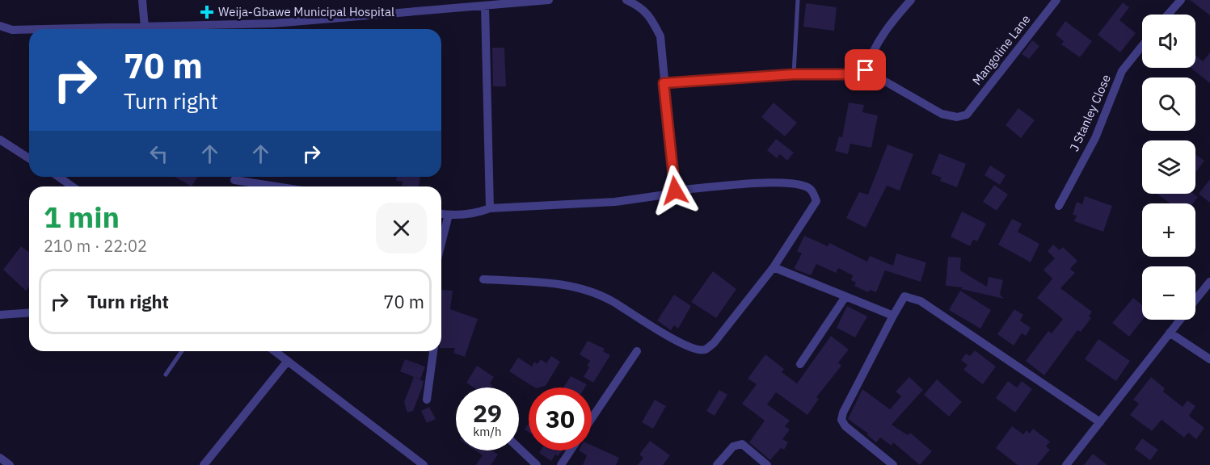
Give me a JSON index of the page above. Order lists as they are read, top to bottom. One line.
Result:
{"streets":{"street":["Mangoline Lane","J Stanley Close"]},"places":{"health":["Weija-Gbawe Municipal Hospital"]},"page":{"map_buttons":["+","−"],"turn":["70 m","Turn right"],"heading":["1 min","210 m · 22:02"],"list":[{"name":"Turn right","value":"70 m"}],"speed":"29 km/h","limit":"30"}}
